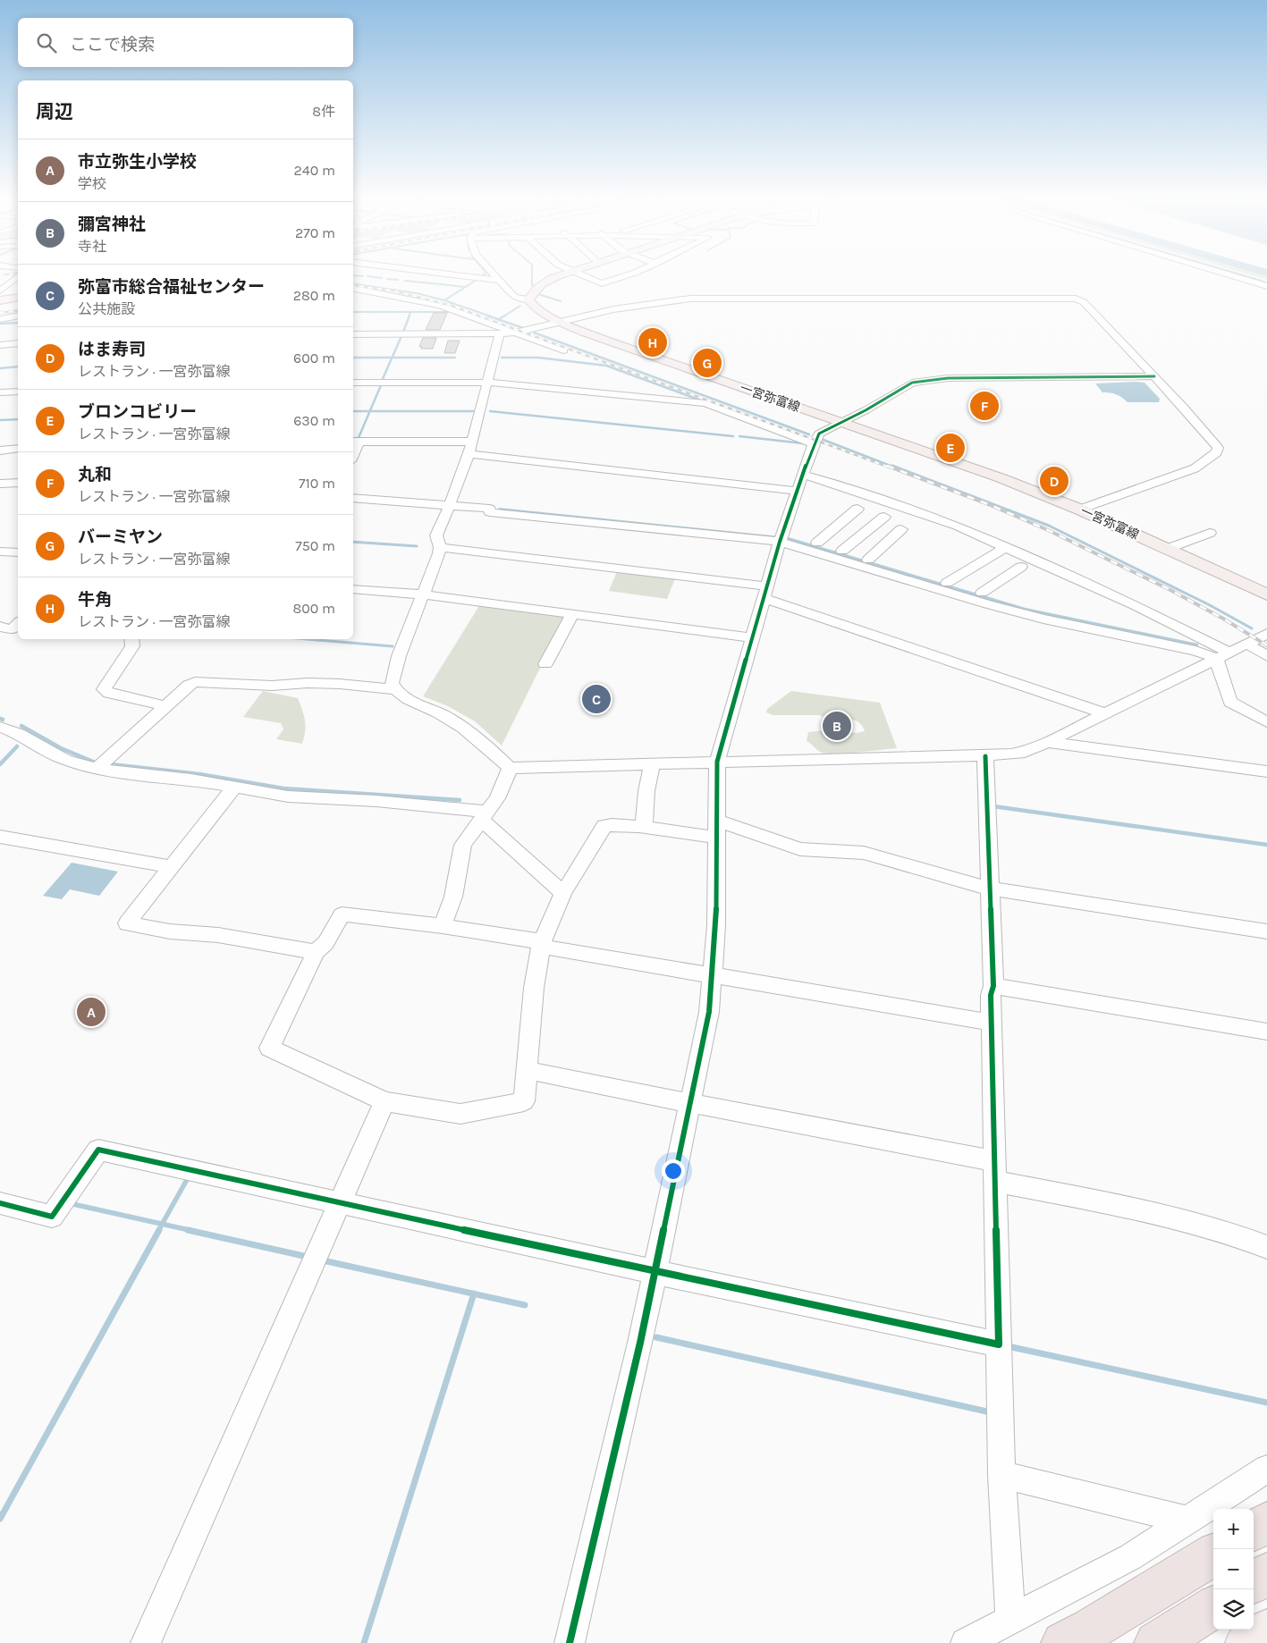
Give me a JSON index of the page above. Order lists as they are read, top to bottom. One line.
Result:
{"streets":{"main road":["一宮弥富線"]},"page":{"search":"ここで検索","heading":["周辺","8件"],"list":[{"mark":"A","name":"市立弥生小学校","note":"学校","value":"240 m"},{"mark":"B","name":"彌宮神社","note":"寺社","value":"270 m"},{"mark":"C","name":"弥富市総合福祉センター","note":"公共施設","value":"280 m"},{"mark":"D","name":"はま寿司","note":"レストラン · 一宮弥富線","value":"600 m"},{"mark":"E","name":"ブロンコビリー","note":"レストラン · 一宮弥富線","value":"630 m"},{"mark":"F","name":"丸和","note":"レストラン · 一宮弥富線","value":"710 m"},{"mark":"G","name":"バーミヤン","note":"レストラン · 一宮弥富線","value":"750 m"},{"mark":"H","name":"牛角","note":"レストラン · 一宮弥富線","value":"800 m"}],"pins":["H","G","F","E","D","C","B","A"],"map_buttons":["+","−"]}}
